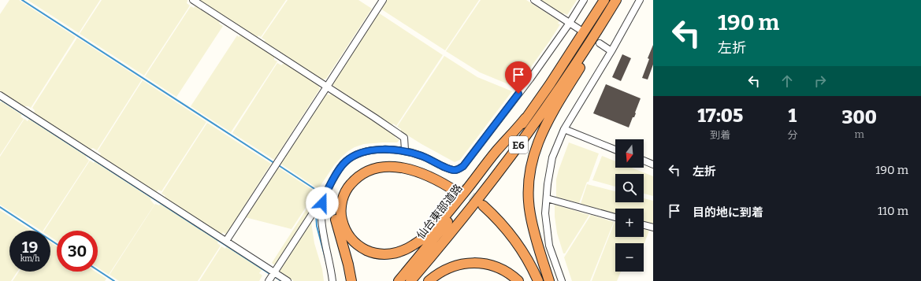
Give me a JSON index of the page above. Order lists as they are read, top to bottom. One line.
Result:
{"streets":{"highway":["E6","仙台東部道路"]},"north":"bottom","page":{"turn":["190 m","左折"],"eta":["17:05","到着","1","分","300","m"],"map_buttons":["+","−"],"list":[{"name":"左折","value":"190 m"},{"name":"目的地に到着","value":"110 m"}],"speed":"19 km/h","limit":"30"}}
